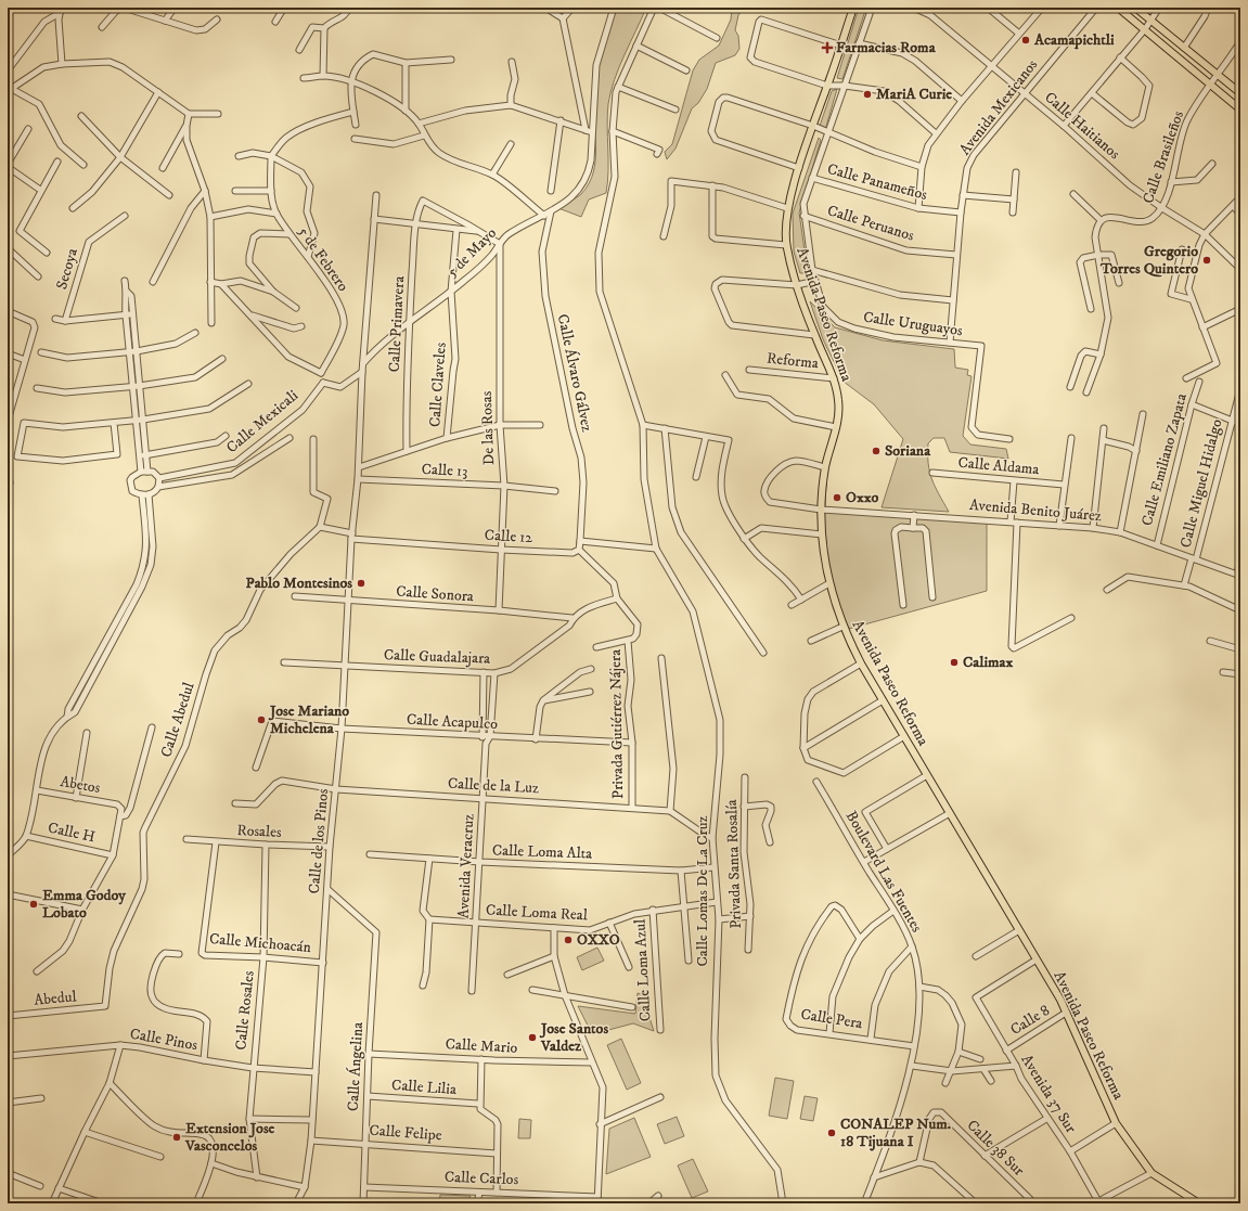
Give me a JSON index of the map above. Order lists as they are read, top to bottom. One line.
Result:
{"streets":{"main road":["Avenida Paseo Reforma"],"street":["Avenida Mexicanos","Calle Haitianos","Calle Brasileños","Calle Panameños","Calle Peruanos","5 de Mayo","5 de Febrero","Secoya","Calle Primavera","Calle Uruguayos","Reforma","Calle Álvaro Gálvez","Calle Claveles","Calle Mexicali","De las Rosas","Calle Emiliano Zapata","Calle Aldama","Calle 13","Calle Miguel Hidalgo","Avenida Benito Juárez","Calle 12","Calle Sonora","Calle Guadalajara","Calle Abedul","Calle Acapulco","Privada Gutiérrez Nájera","Abetos","Calle de la Luz","Rosales","Calle H","Calle de los Pinos","Calle Loma Alta","Privada Santa Rosalía","Avenida Veracruz","Boulevard Las Fuentes","Calle Lomas De La Cruz","Calle Loma Real","Calle Michoacán","Calle Loma Azul","Abedul","Calle Rosales","Calle Pera","Calle 8","Calle Pinos","Calle Mario","Calle Ángelina","Calle Lilia","Avenida 37 Sur","Calle Felipe","Calle 38 Sur","Calle Carlos"]},"crossings":[["Avenida Mexicanos","Calle Haitianos"],["Avenida Mexicanos","Calle Panameños"],["Avenida Mexicanos","Calle Peruanos"],["Avenida Mexicanos","Calle Uruguayos"],["Calle Haitianos","Calle Brasileños"],["Calle Panameños","Avenida Paseo Reforma"],["Calle Peruanos","Avenida Paseo Reforma"],["5 de Mayo","Calle Primavera"],["5 de Mayo","Calle Álvaro Gálvez"],["5 de Mayo","Calle Claveles"],["5 de Mayo","De las Rosas"],["5 de Mayo","Calle de los Pinos"],["Avenida Paseo Reforma","Calle Uruguayos"],["Avenida Paseo Reforma","Reforma"],["Avenida Paseo Reforma","Avenida Benito Juárez"],["Avenida Paseo Reforma","Calle 8"],["Avenida Paseo Reforma","Avenida 37 Sur"],["De las Rosas","Calle 13"],["De las Rosas","Calle 12"],["De las Rosas","Calle Sonora"],["Calle Emiliano Zapata","Avenida Benito Juárez"],["Calle 13","Calle de los Pinos"],["Calle Miguel Hidalgo","Avenida Benito Juárez"],["Calle 12","Calle de los Pinos"],["Calle Sonora","Calle Guadalajara"],["Calle Sonora","Calle de los Pinos"],["Calle Guadalajara","Privada Gutiérrez Nájera"],["Calle Guadalajara","Calle de los Pinos"],["Calle Guadalajara","Avenida Veracruz"],["Calle Abedul","Abedul"],["Calle Acapulco","Privada Gutiérrez Nájera"],["Calle Acapulco","Calle de los Pinos"],["Calle Acapulco","Avenida Veracruz"],["Privada Gutiérrez Nájera","Calle de la Luz"],["Calle de la Luz","Calle de los Pinos"],["Calle de la Luz","Avenida Veracruz"],["Calle de la Luz","Calle Lomas De La Cruz"],["Rosales","Calle de los Pinos"],["Rosales","Calle Michoacán"],["Rosales","Calle Rosales"],["Calle de los Pinos","Calle Michoacán"],["Calle de los Pinos","Calle Pinos"],["Calle de los Pinos","Calle Ángelina"],["Calle de los Pinos","Calle Felipe"],["Calle Loma Alta","Avenida Veracruz"],["Calle Loma Alta","Calle Lomas De La Cruz"],["Avenida Veracruz","Calle Loma Real"],["Boulevard Las Fuentes","Calle Pera"],["Calle Lomas De La Cruz","Calle Loma Real"],["Calle Loma Real","Calle Loma Azul"],["Calle Michoacán","Calle Rosales"],["Calle Rosales","Calle Pinos"],["Calle 8","Avenida 37 Sur"],["Calle Mario","Calle Ángelina"],["Calle Ángelina","Calle Lilia"],["Calle Ángelina","Calle Felipe"],["Calle Ángelina","Calle Carlos"]],"places":{"other":["Acamapichtli","MariA Curie","Gregorio Torres Quintero","Soriana","Oxxo","Pablo Montesinos","Calimax","Jose Mariano Michelena","Emma Godoy Lobato","OXXO","Jose Santos Valdez","CONALEP Num. 18 Tijuana I","Extension Jose Vasconcelos"],"health":["Farmacias Roma"]}}
